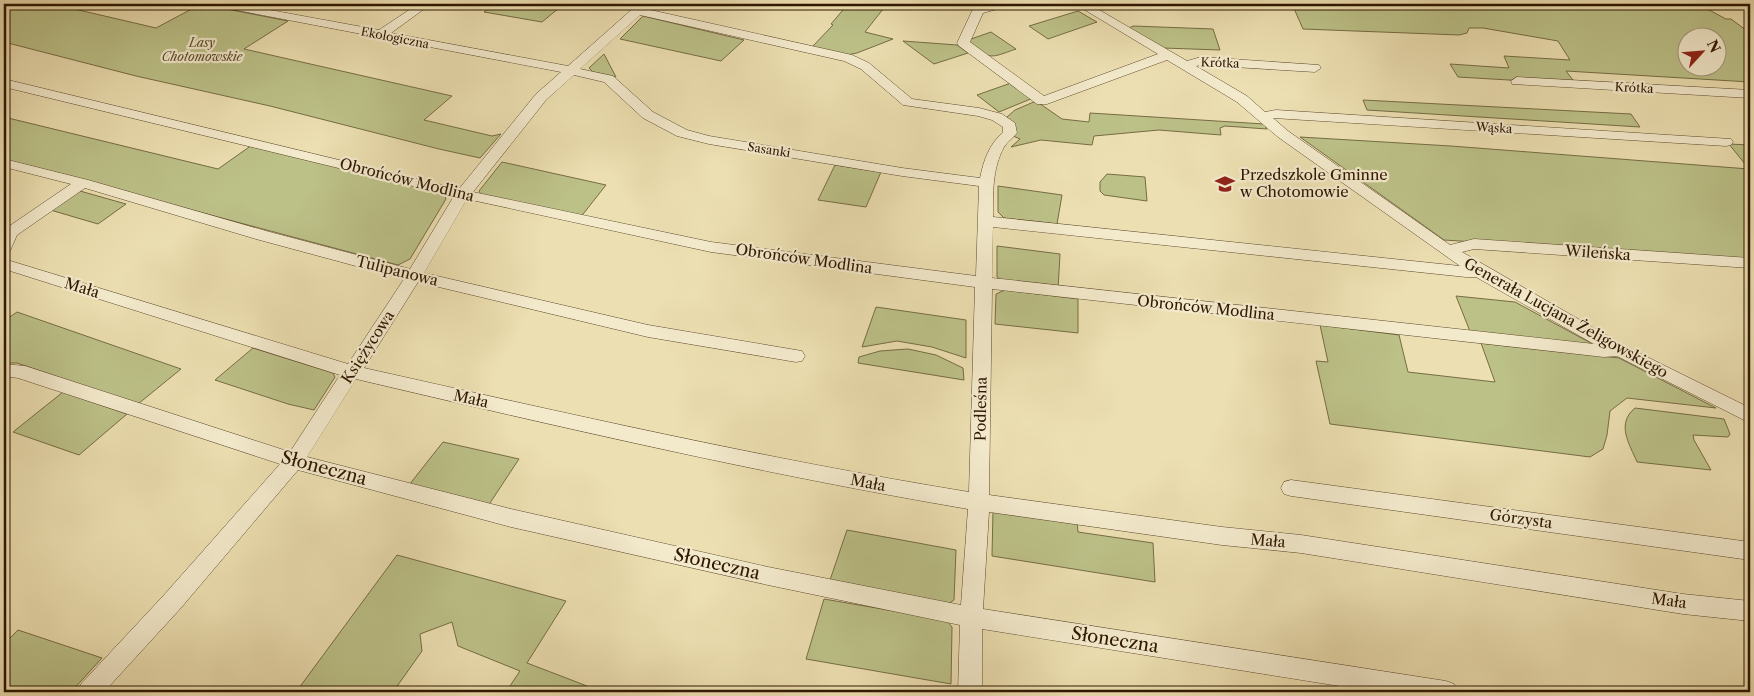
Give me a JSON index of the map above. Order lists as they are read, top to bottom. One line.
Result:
{"streets":{"street":["Ekologiczna","Krótka","Wąska","Sasanki","Obrońców Modlina","Wileńska","Tulipanowa","Mała","Generała Lucjana Żeligowskiego","Księżycowa","Podleśna","Słoneczna","Górzysta"]},"crossings":[["Ekologiczna","Sasanki"],["Ekologiczna","Księżycowa"],["Krótka","Generała Lucjana Żeligowskiego"],["Wąska","Generała Lucjana Żeligowskiego"],["Sasanki","Księżycowa"],["Sasanki","Podleśna"],["Obrońców Modlina","Generała Lucjana Żeligowskiego"],["Obrońców Modlina","Księżycowa"],["Obrońców Modlina","Podleśna"],["Wileńska","Generała Lucjana Żeligowskiego"],["Tulipanowa","Księżycowa"],["Mała","Księżycowa"],["Mała","Podleśna"],["Księżycowa","Podleśna"],["Księżycowa","Słoneczna"],["Podleśna","Słoneczna"]],"parks":["Lasy Chotomowskie"],"places":{"school or university":["Przedszkole Gminne w Chotomowie"]},"north":"top right"}
